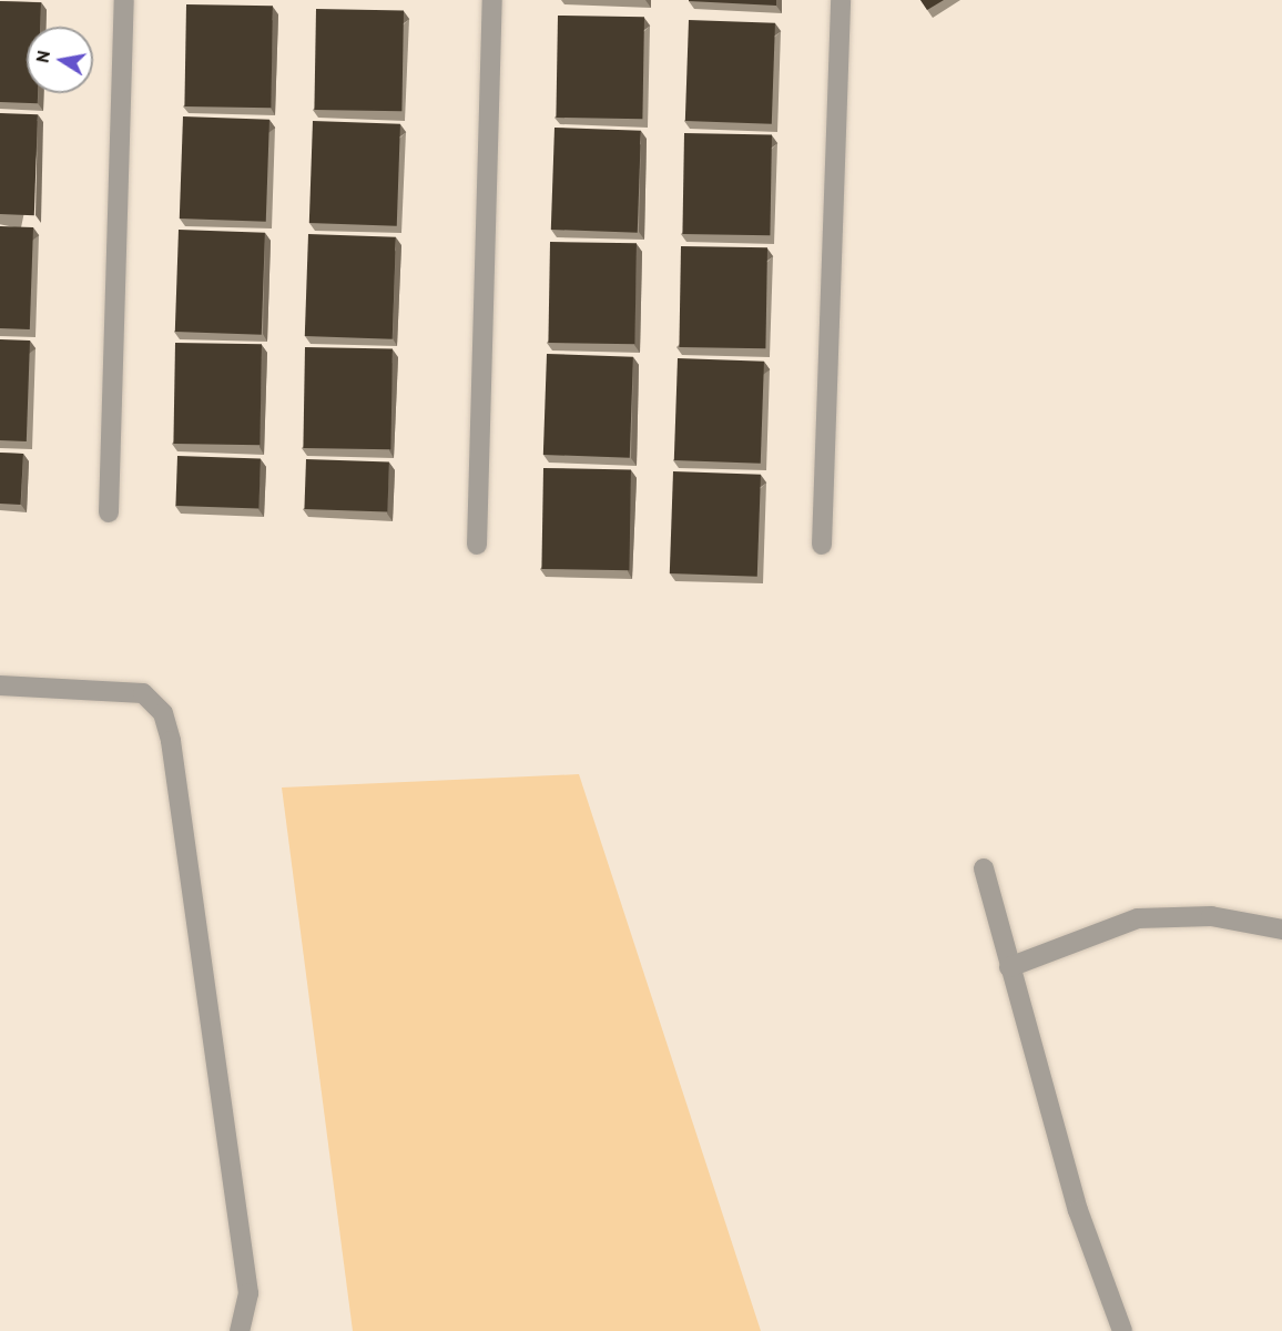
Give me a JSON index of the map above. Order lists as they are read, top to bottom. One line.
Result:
{"north":"left"}
